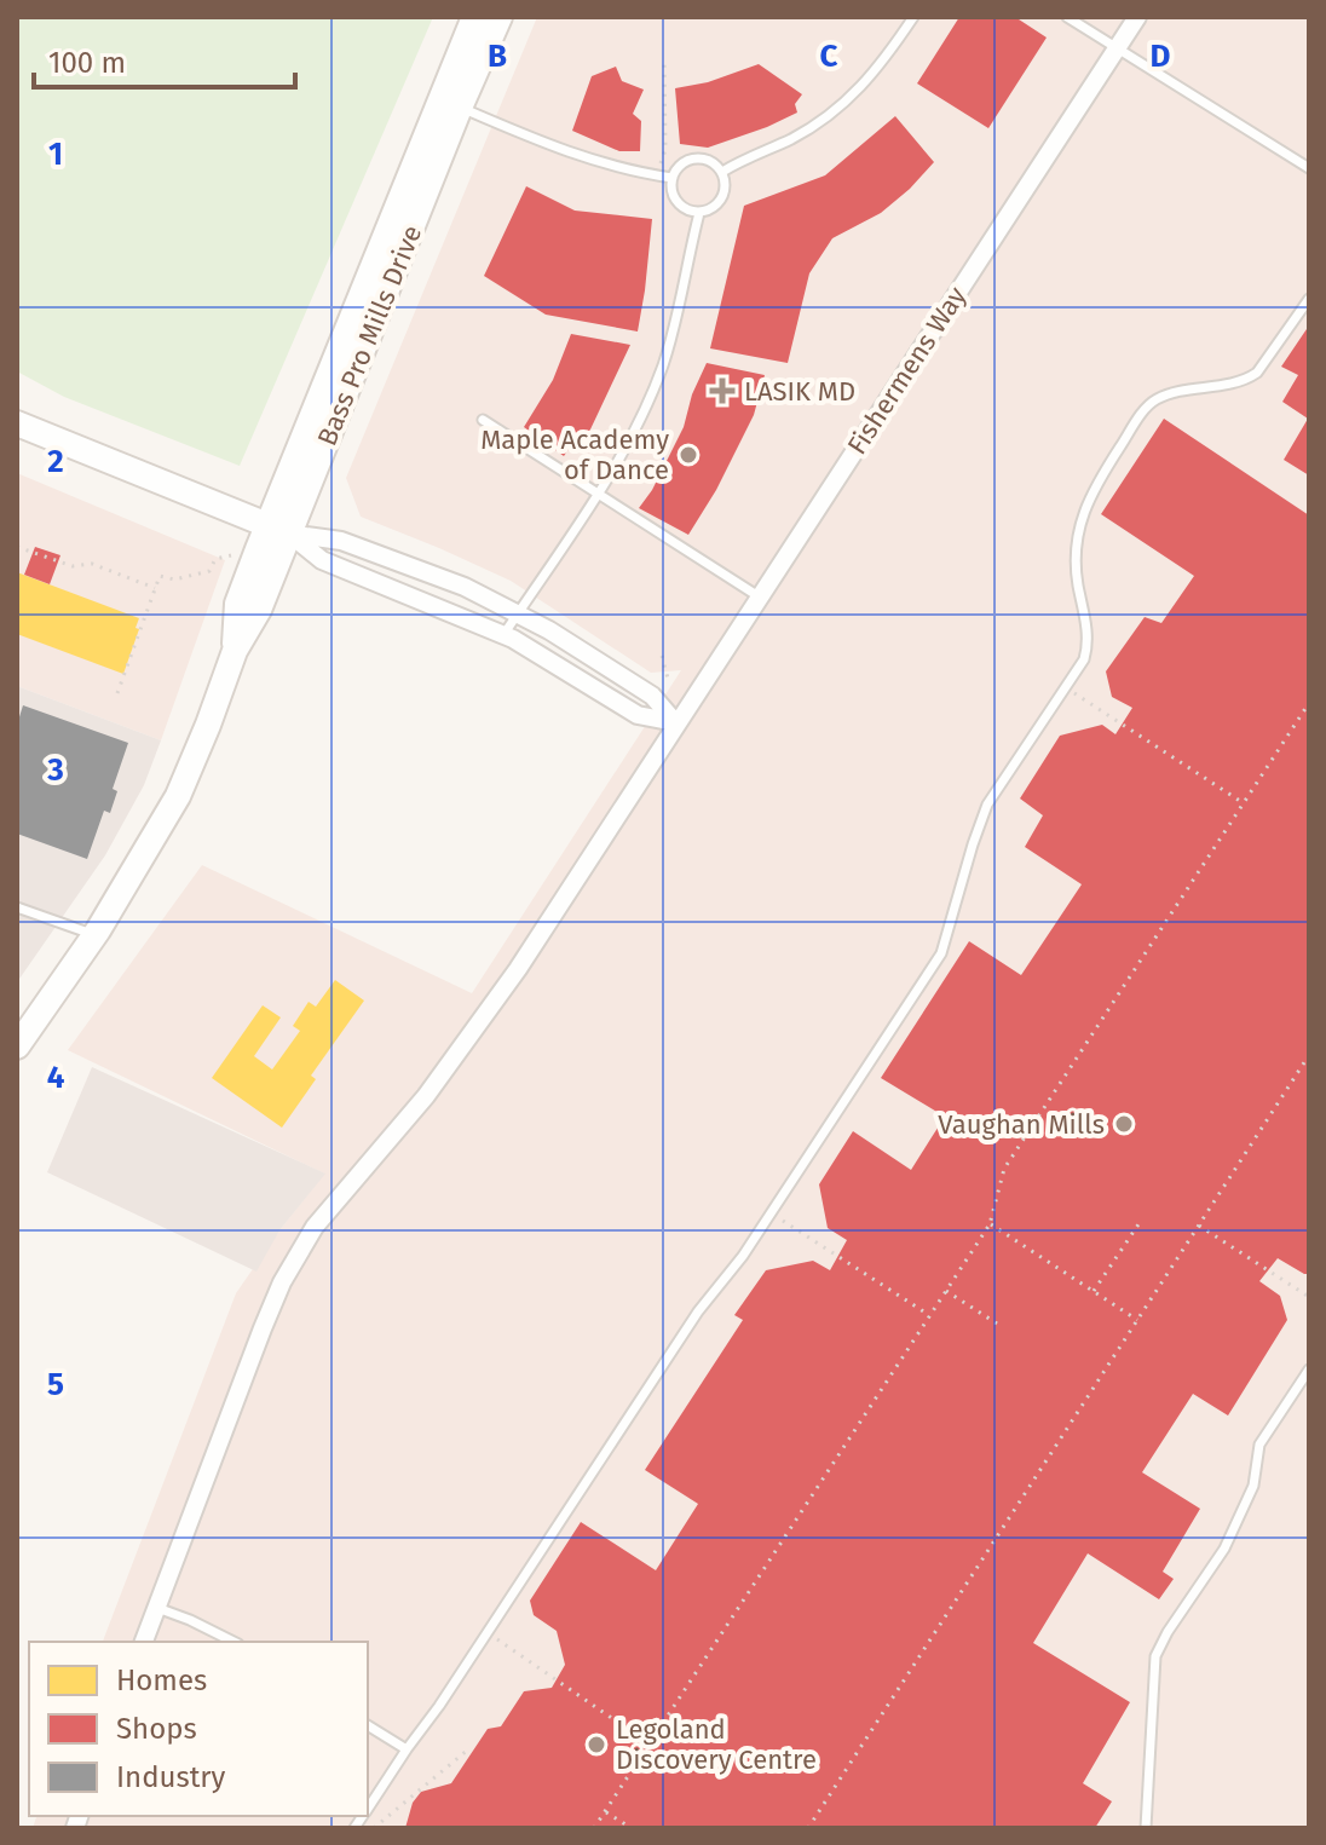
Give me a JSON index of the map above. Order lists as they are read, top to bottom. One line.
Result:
{"streets":{"street":["Bass Pro Mills Drive","Fishermens Way"]},"places":{"health":["LASIK MD"],"other":["Maple Academy of Dance","Vaughan Mills","Legoland Discovery Centre"]},"legend":["Homes","Shops","Industry"],"scale_bar":"100 m","grid":{"columns":["B","C","D"],"rows":["1","2","3","4","5"]}}
